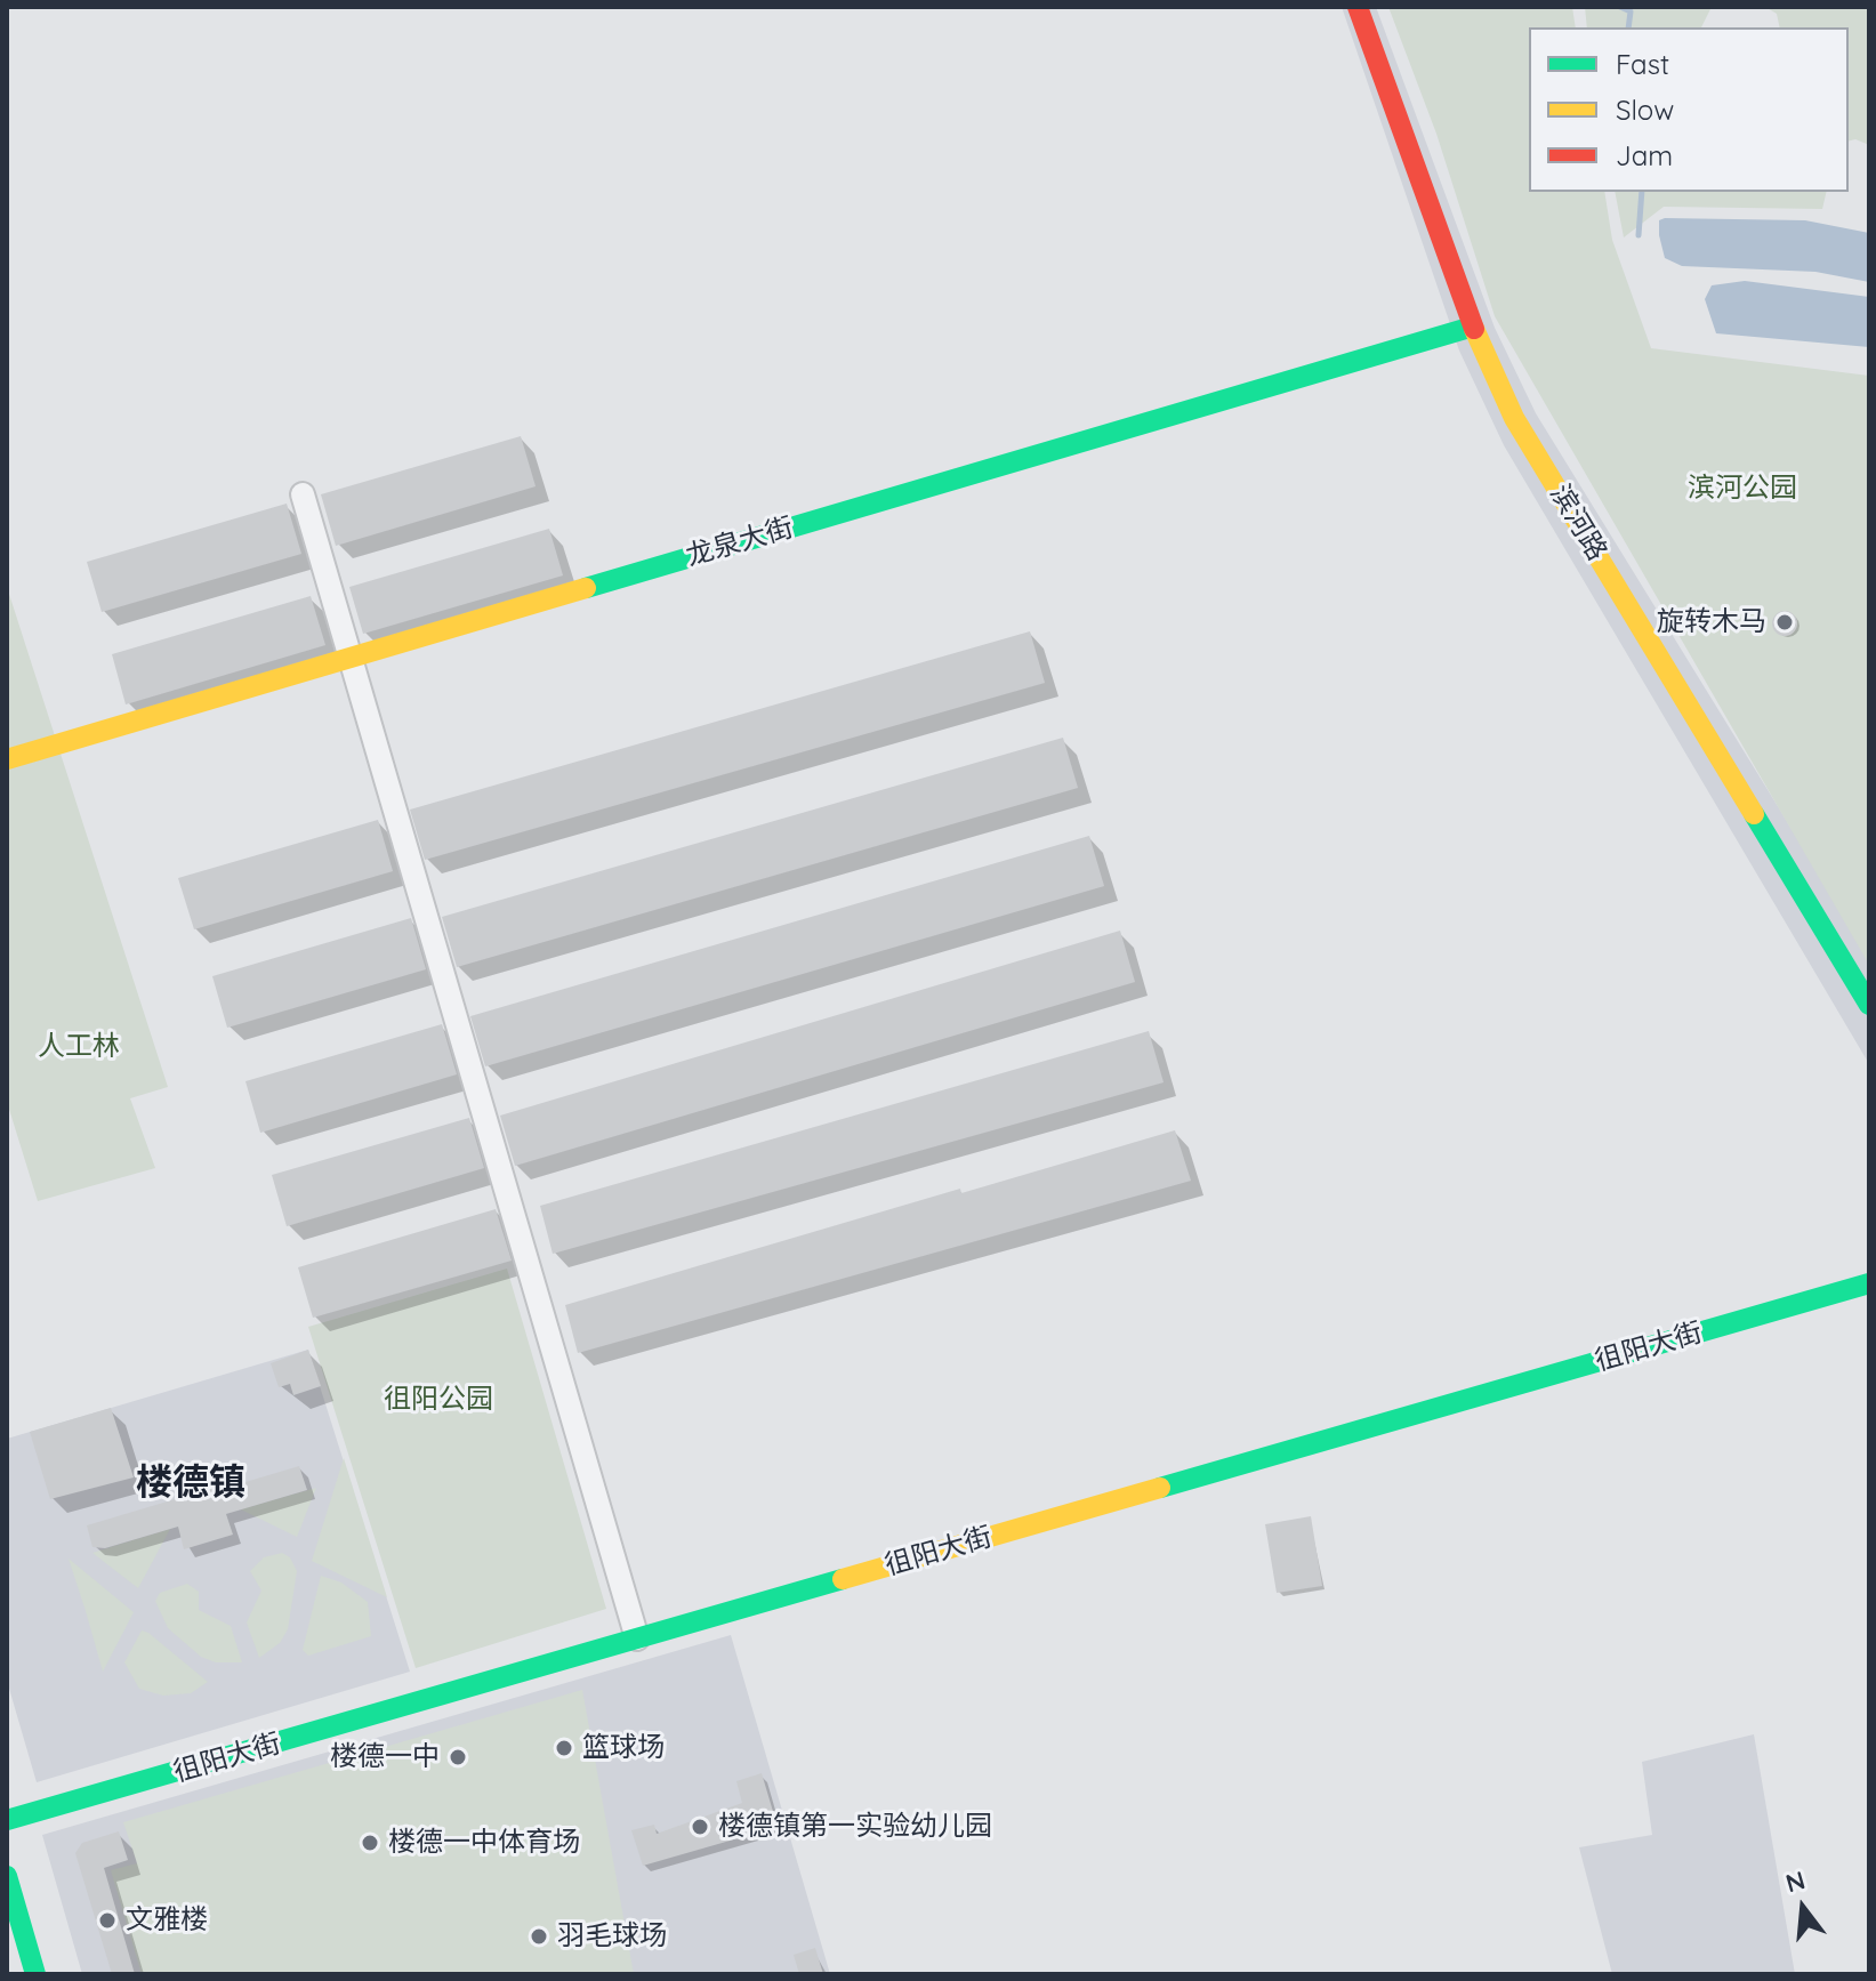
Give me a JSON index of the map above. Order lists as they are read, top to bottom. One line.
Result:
{"streets":{"street":["滨河路","龙泉大街","徂阳大街"]},"crossings":[["滨河路","龙泉大街"]],"districts":["楼德镇"],"parks":["滨河公园","人工林","徂阳公园"],"places":["旋转木马","篮球场","楼德一中","楼德镇第一实验幼儿园","楼德一中体育场","文雅楼","羽毛球场"],"legend":["Fast","Slow","Jam"],"north":"top"}
